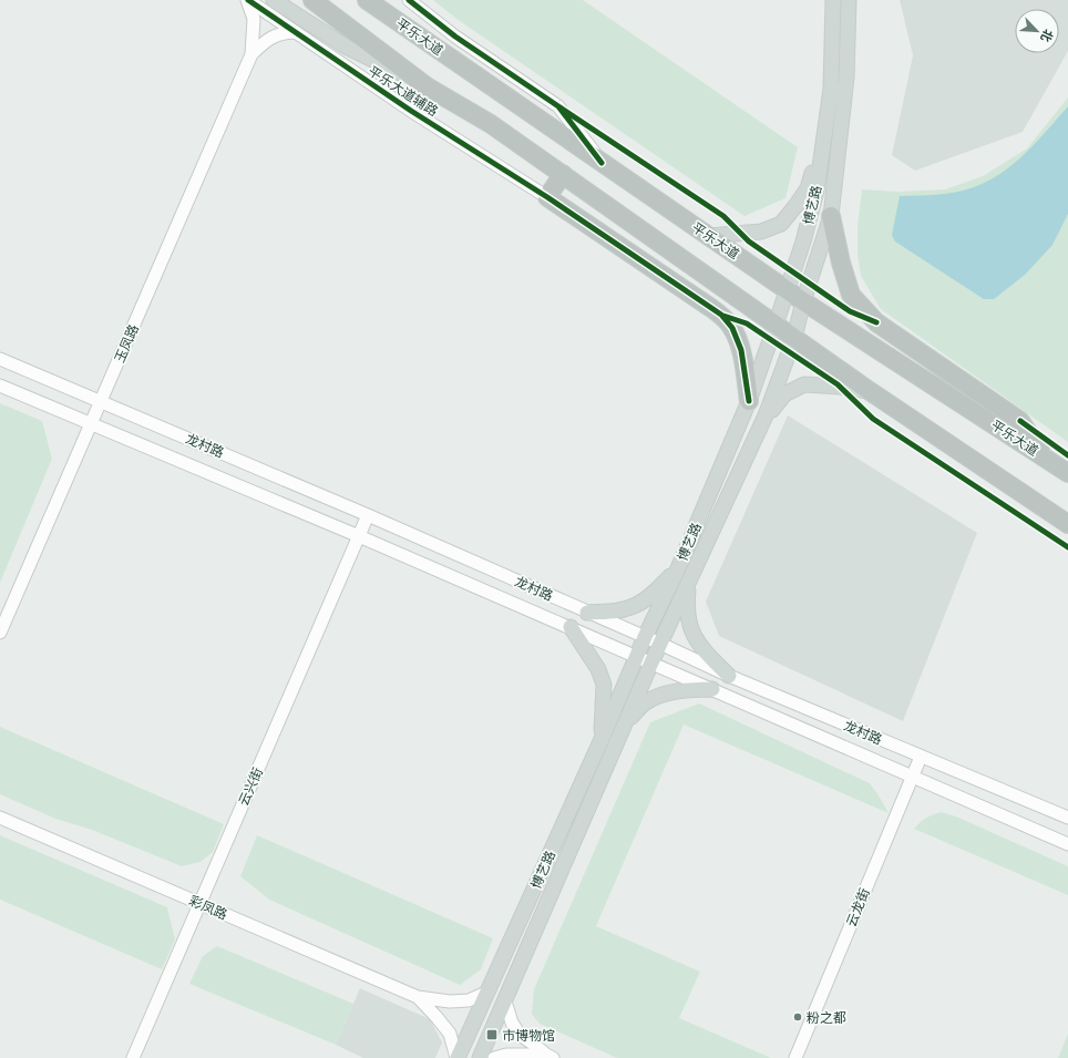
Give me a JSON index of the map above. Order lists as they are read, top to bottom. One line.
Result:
{"streets":{"highway":["平乐大道"],"main road":["博艺路"],"street":["平乐大道辅路","玉凤路","龙村路","云兴街","彩凤路","云龙街"]},"crossings":[["平乐大道","博艺路"],["博艺路","龙村路"],["博艺路","彩凤路"],["玉凤路","龙村路"],["龙村路","云兴街"],["龙村路","云龙街"],["云兴街","彩凤路"]],"places":{"other":["粉之都"],"transit":["市博物馆"]},"north":"bottom right"}
